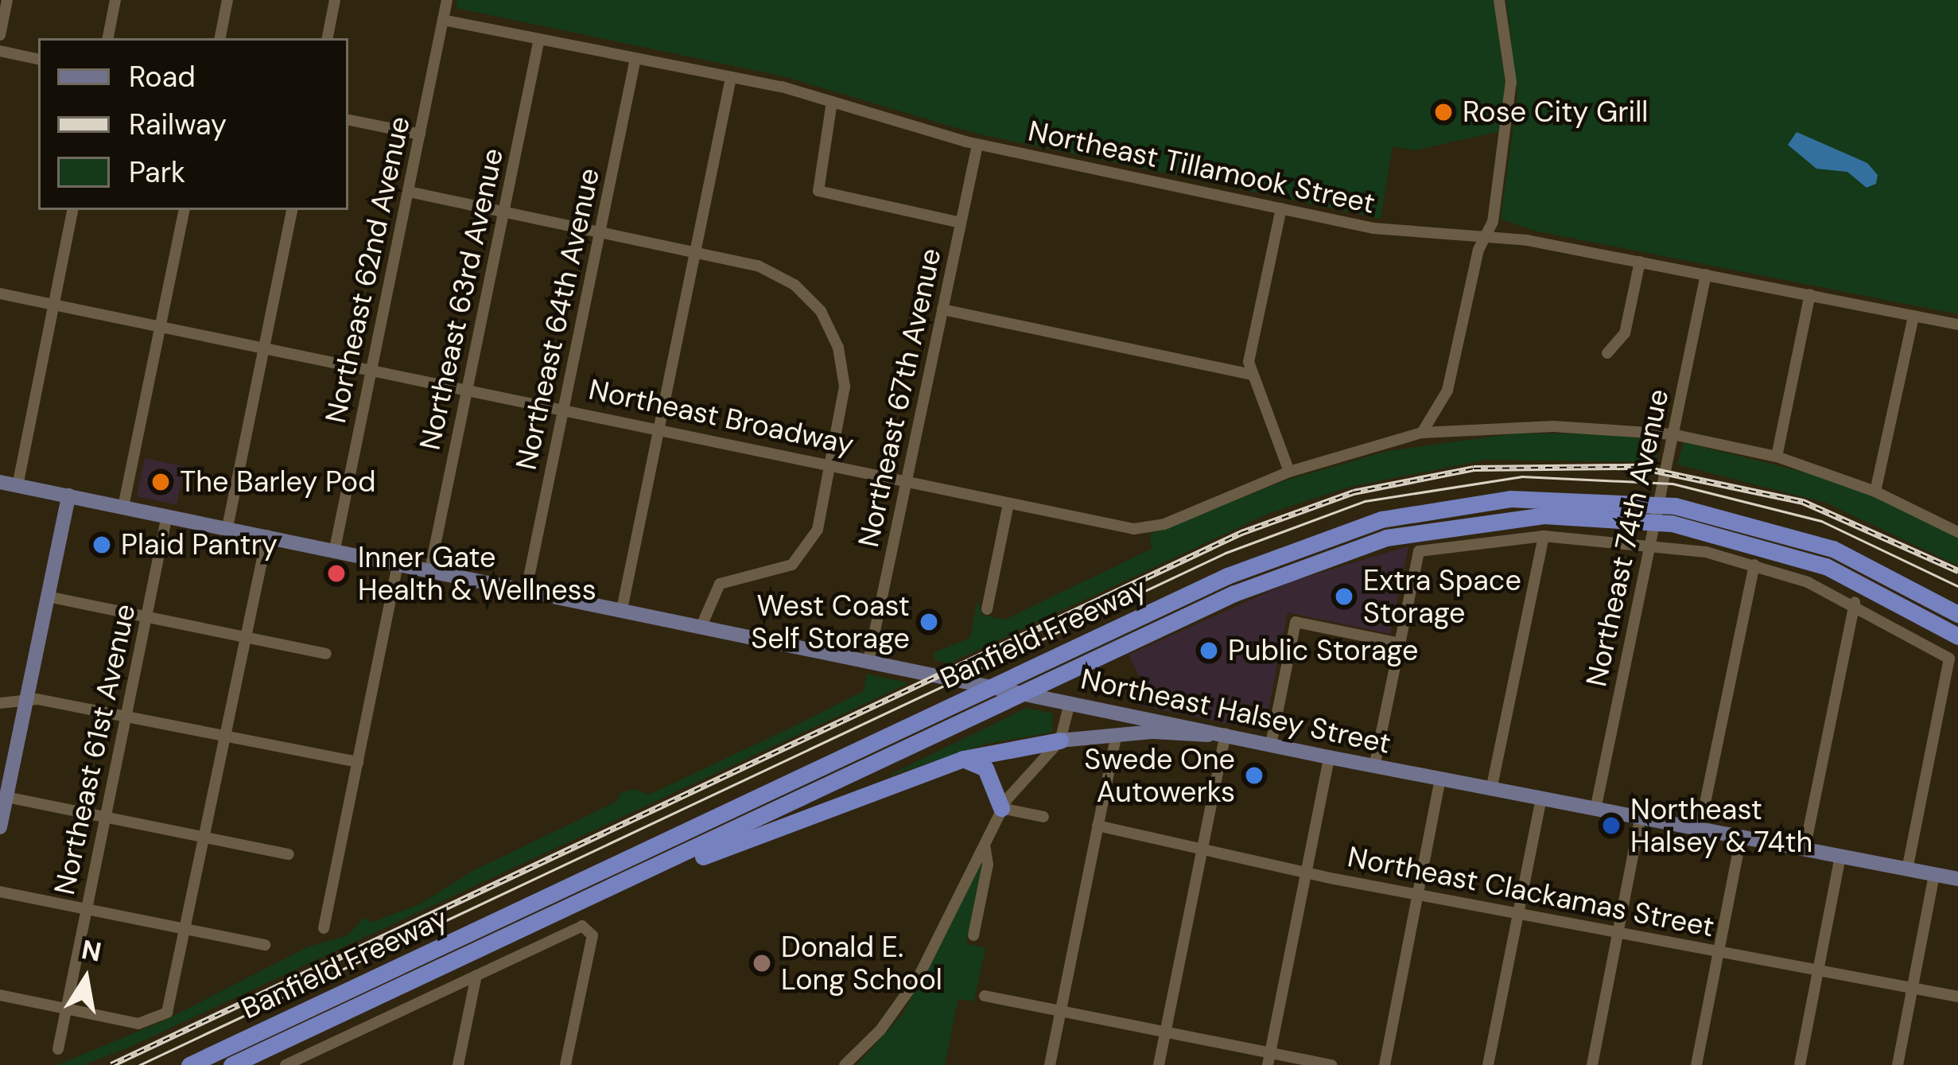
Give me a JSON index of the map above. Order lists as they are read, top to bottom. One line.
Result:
{"streets":{"highway":["Banfield Freeway"],"main road":["Northeast Halsey Street"],"street":["Northeast Tillamook Street","Northeast 62nd Avenue","Northeast 63rd Avenue","Northeast 64th Avenue","Northeast 67th Avenue","Northeast Broadway","Northeast 74th Avenue","Northeast 61st Avenue","Northeast Clackamas Street"]},"crossings":[["Northeast Tillamook Street","Northeast 62nd Avenue"],["Northeast Tillamook Street","Northeast 63rd Avenue"],["Northeast Tillamook Street","Northeast 64th Avenue"],["Northeast Tillamook Street","Northeast 67th Avenue"],["Northeast Tillamook Street","Northeast 74th Avenue"],["Northeast 62nd Avenue","Northeast Broadway"],["Northeast 62nd Avenue","Northeast Halsey Street"],["Northeast 63rd Avenue","Northeast Broadway"],["Northeast 63rd Avenue","Northeast Halsey Street"],["Northeast 64th Avenue","Northeast Broadway"],["Northeast 64th Avenue","Northeast Halsey Street"],["Northeast 67th Avenue","Northeast Broadway"],["Northeast 67th Avenue","Northeast Halsey Street"],["Northeast Broadway","Northeast 74th Avenue"],["Northeast 74th Avenue","Northeast Halsey Street"],["Northeast Halsey Street","Northeast 61st Avenue"]],"places":["Rose City Grill","The Barley Pod","Plaid Pantry","Inner Gate Health & Wellness","Extra Space Storage","West Coast Self Storage","Public Storage","Swede One Autowerks","Northeast Halsey & 74th","Donald E. Long School"],"legend":["Road","Railway","Park"],"north":"top"}
